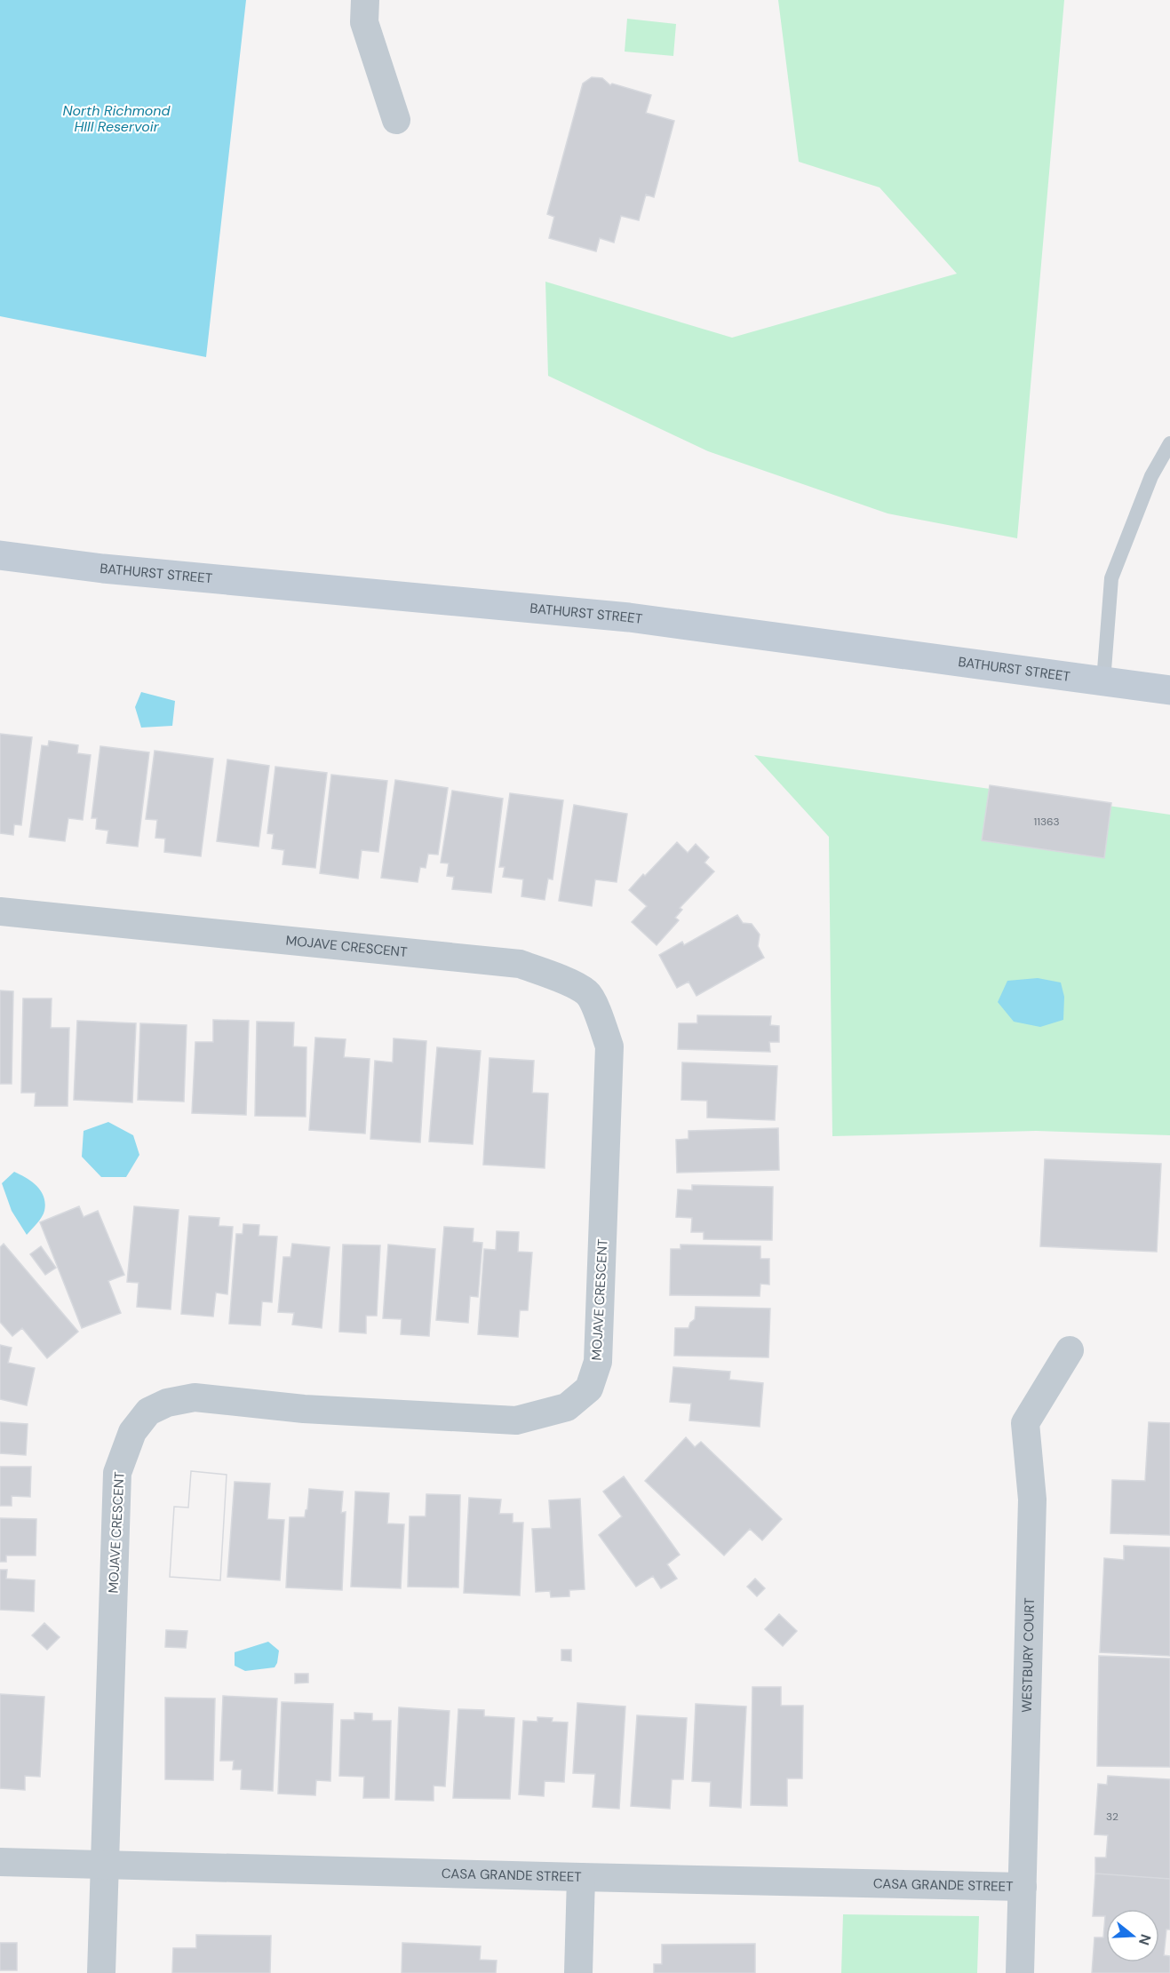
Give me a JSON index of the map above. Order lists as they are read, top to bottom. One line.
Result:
{"streets":{"main road":["BATHURST STREET"],"street":["MOJAVE CRESCENT","WESTBURY COURT","CASA GRANDE STREET"]},"crossings":[["MOJAVE CRESCENT","CASA GRANDE STREET"],["WESTBURY COURT","CASA GRANDE STREET"]],"water":["North Richmond HIll Reservoir"],"house_numbers":["11363","32"],"north":"right"}
